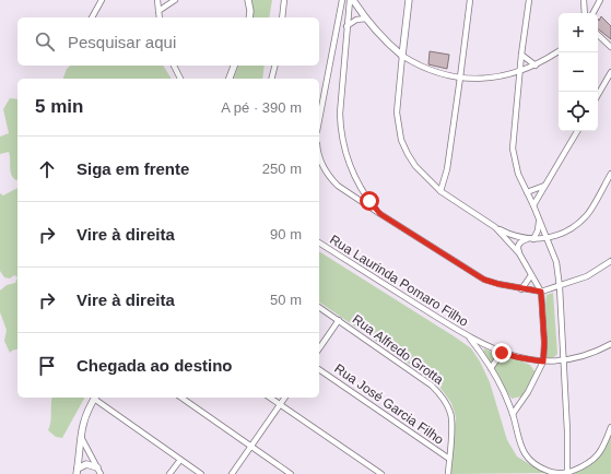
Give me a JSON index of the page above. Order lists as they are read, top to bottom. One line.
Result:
{"streets":{"street":["Rua Laurinda Pomaro Filho","Rua Alfredo Grotta","Rua José Garcia Filho"]},"crossings":[["Rua Alfredo Grotta","Rua José Garcia Filho"]],"page":{"map_buttons":["+","−"],"search":"Pesquisar aqui","heading":["5 min","A pé · 390 m"],"list":[["Siga em frente","250 m"],["Vire à direita","90 m"],["Vire à direita","50 m"],"Chegada ao destino"]}}
